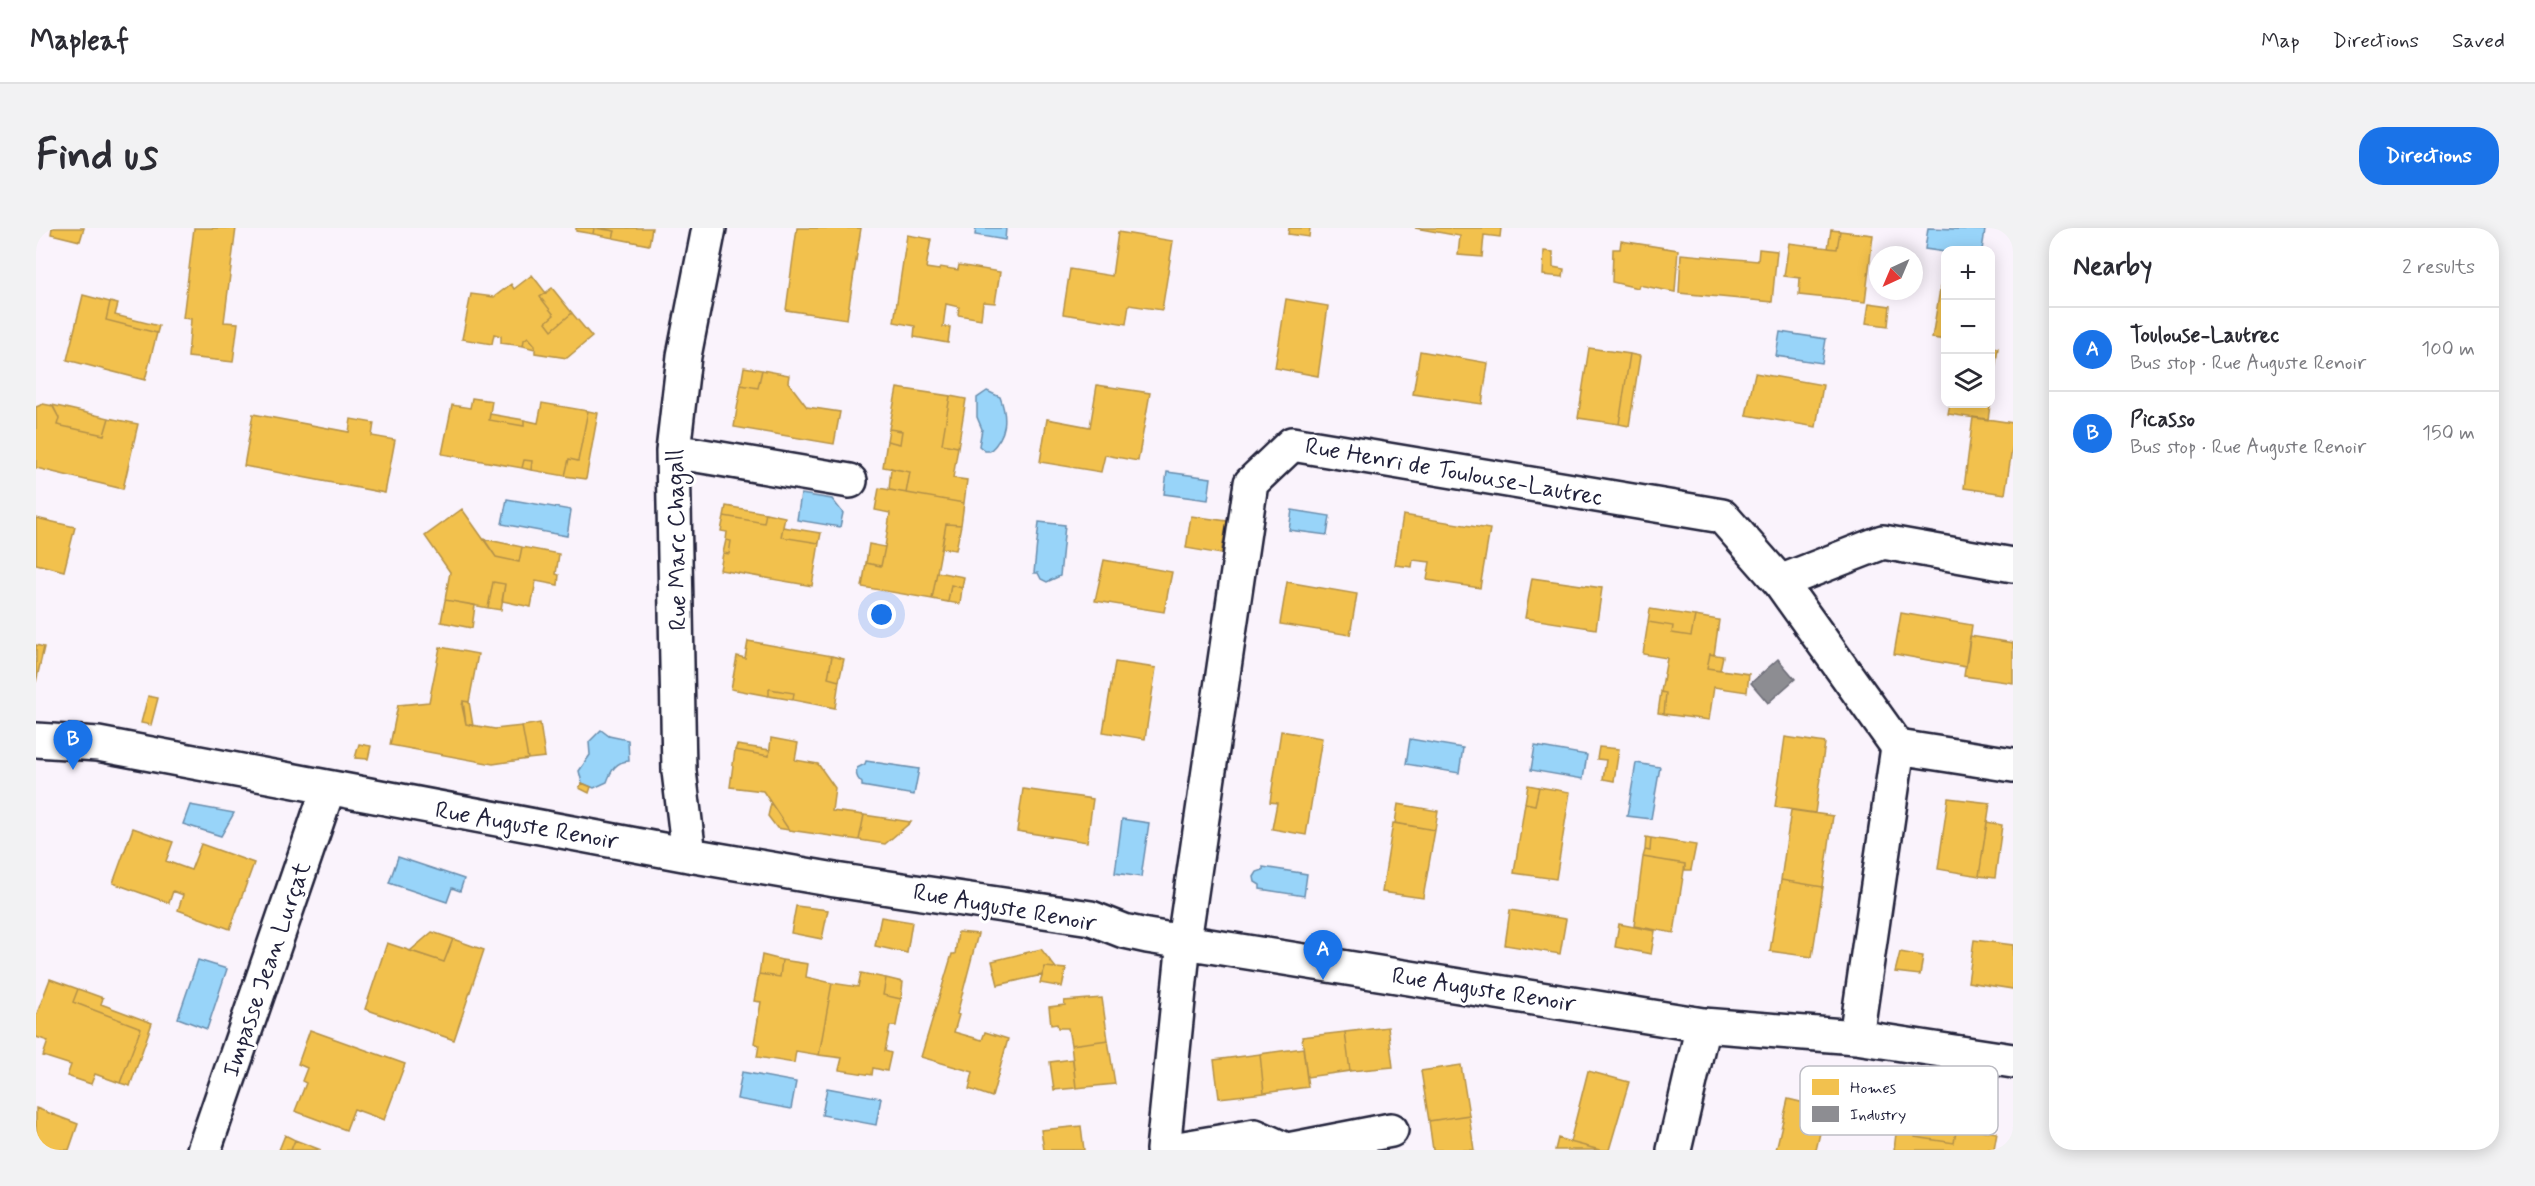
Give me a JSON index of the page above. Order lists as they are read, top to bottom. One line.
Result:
{"streets":{"street":["Rue Henri de Toulouse-Lautrec","Rue Marc Chagall","Rue Auguste Renoir","Impasse Jean Lurçat"]},"crossings":[["Rue Henri de Toulouse-Lautrec","Rue Auguste Renoir"],["Rue Marc Chagall","Rue Auguste Renoir"],["Rue Auguste Renoir","Impasse Jean Lurçat"]],"legend":["Homes","Industry"],"north":"bottom left","page":{"header":"Mapleaf","nav":["Map","Directions","Saved"],"buttons":"Directions","title":"Find us","heading":["Nearby","2 results"],"map_buttons":["+","−"],"list":[{"mark":"A","name":"Toulouse-Lautrec","note":"Bus stop · Rue Auguste Renoir","value":"100 m"},{"mark":"B","name":"Picasso","note":"Bus stop · Rue Auguste Renoir","value":"150 m"}],"pins":["B","A"]}}
